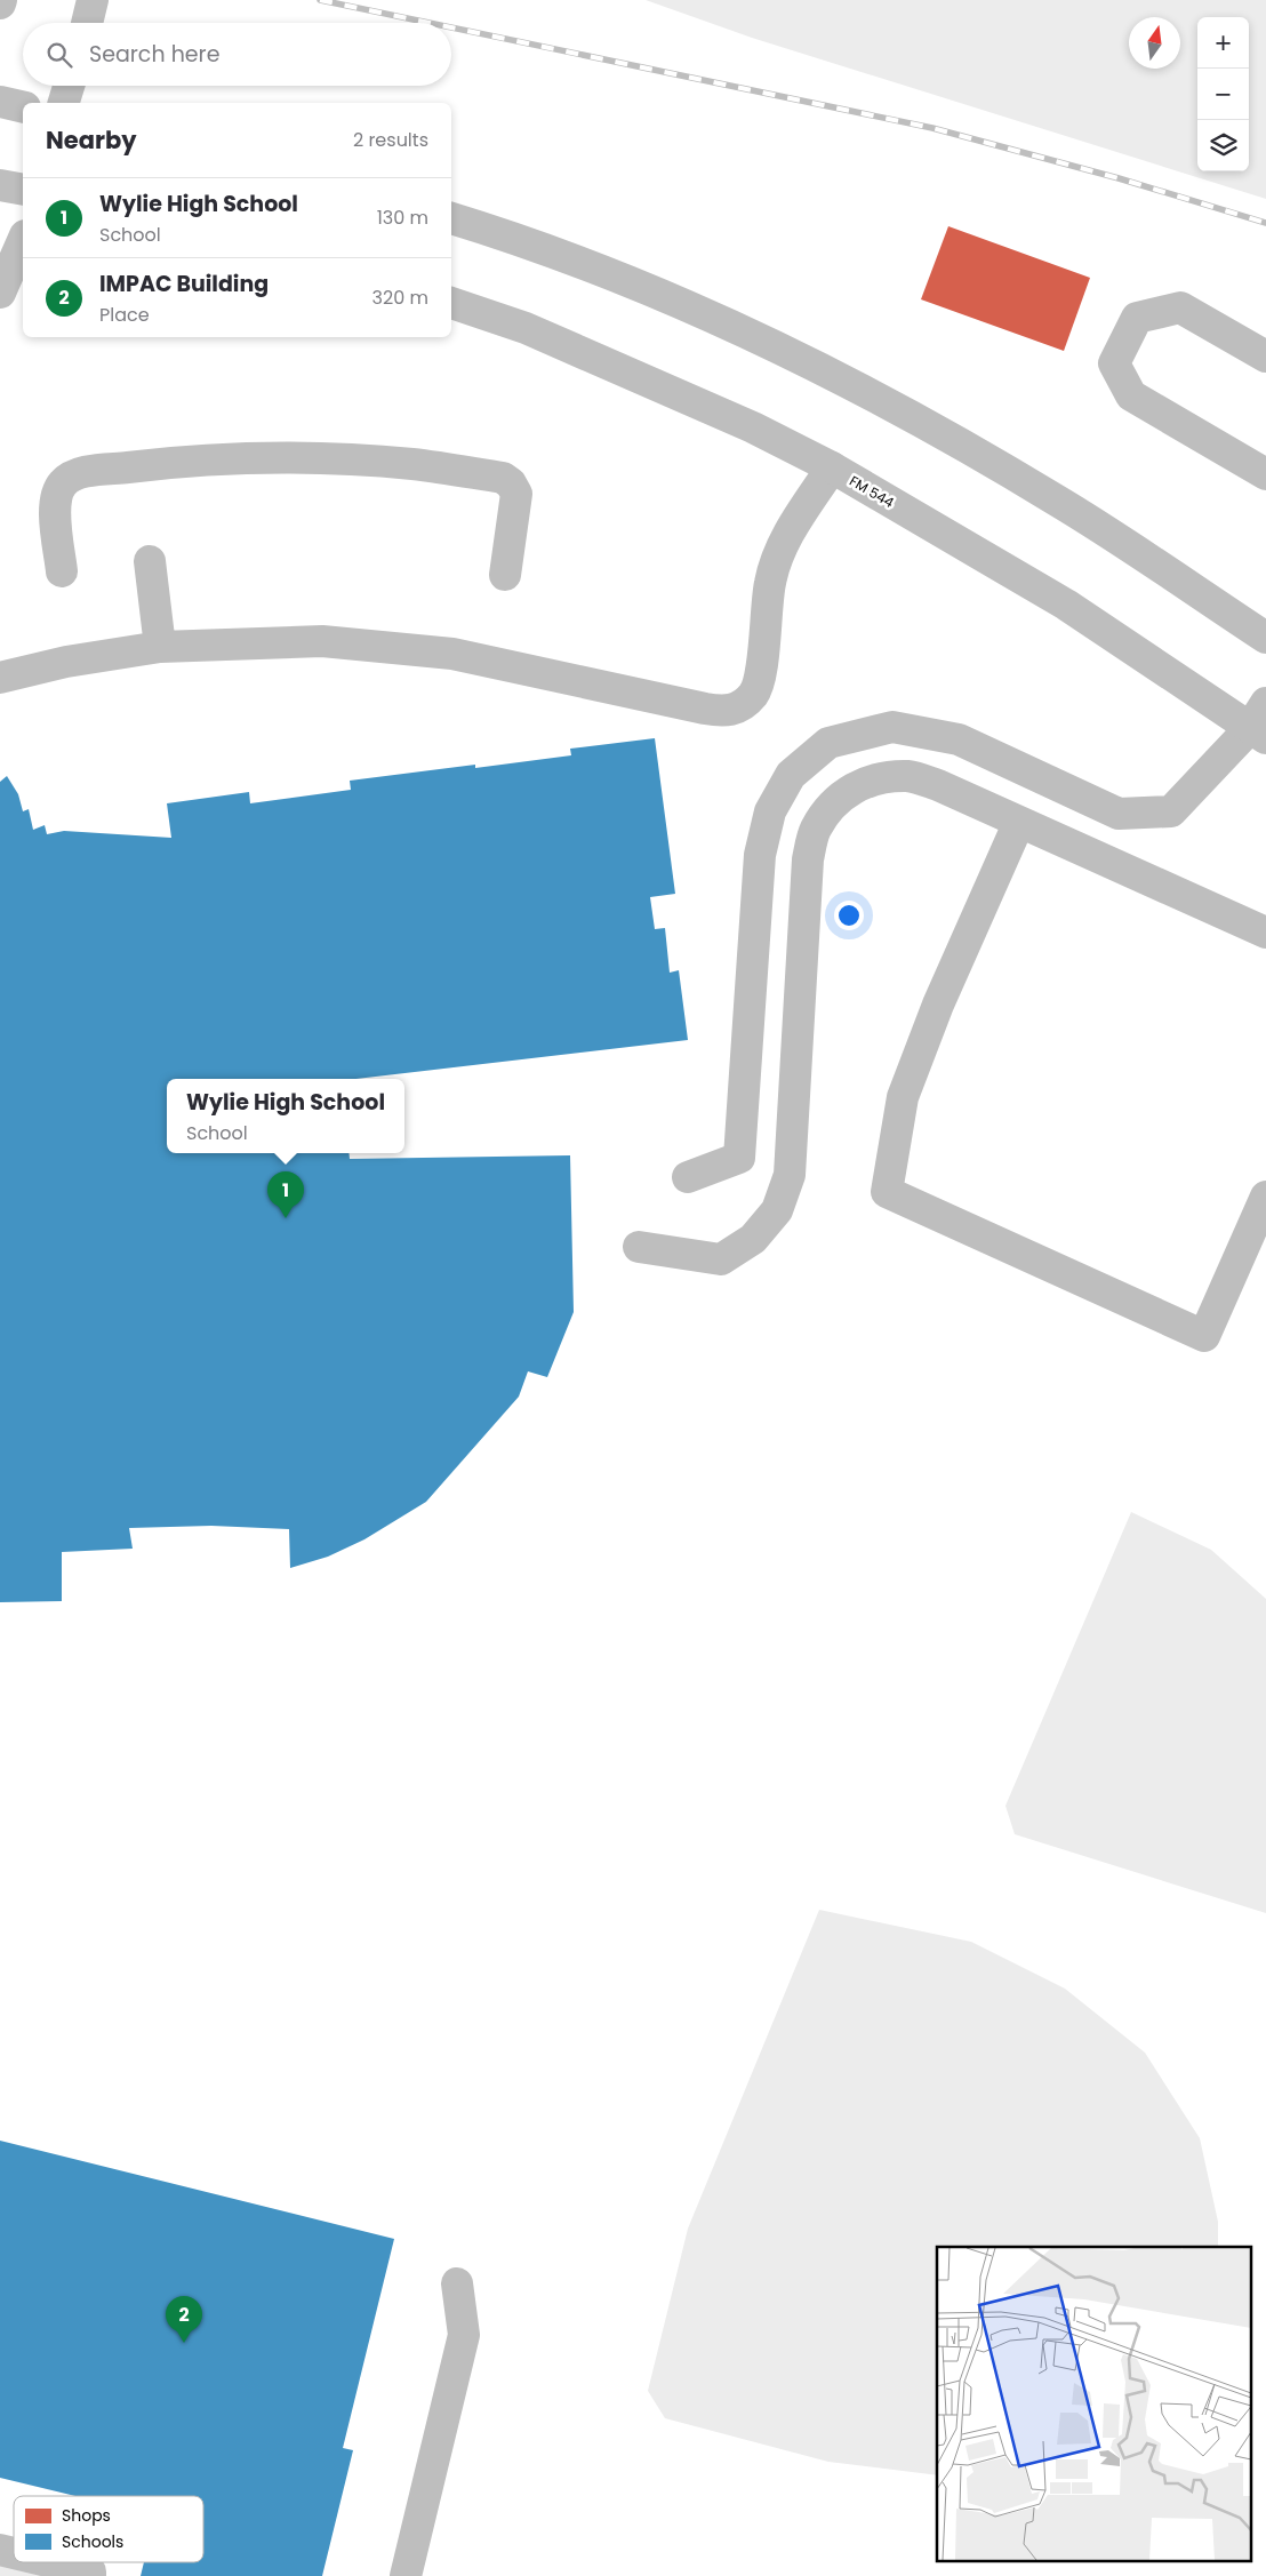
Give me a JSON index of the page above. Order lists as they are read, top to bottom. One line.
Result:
{"streets":{"main road":["FM 544"]},"legend":["Shops","Schools"],"north":"top","page":{"map_buttons":["+","−"],"search":"Search here","heading":["Nearby","2 results"],"list":[{"mark":"1","name":"Wylie High School","note":"School","value":"130 m"},{"mark":"2","name":"IMPAC Building","note":"Place","value":"320 m"}],"popup":["Wylie High School","School"],"pins":["1","2"]}}
